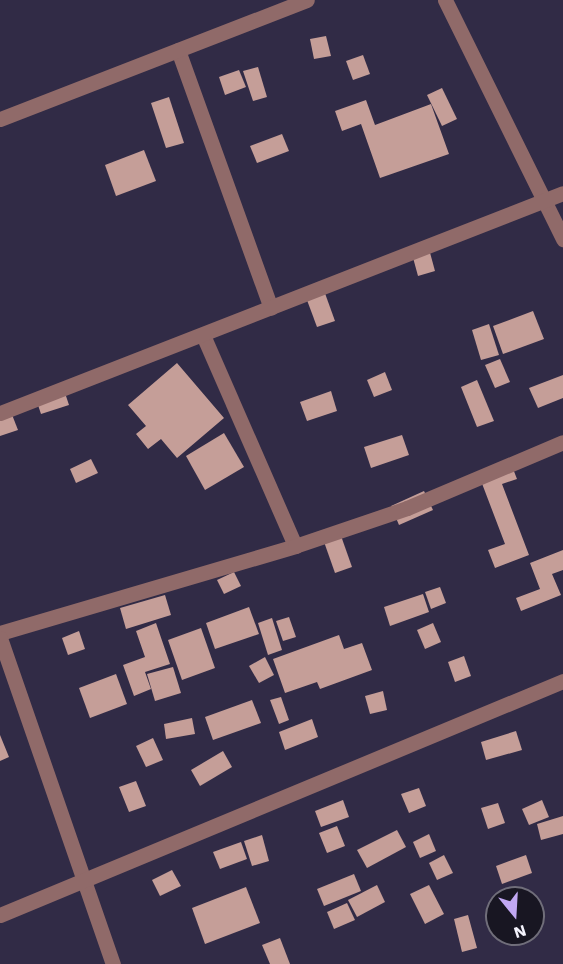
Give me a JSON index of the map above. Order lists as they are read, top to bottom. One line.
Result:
{"north":"bottom"}
